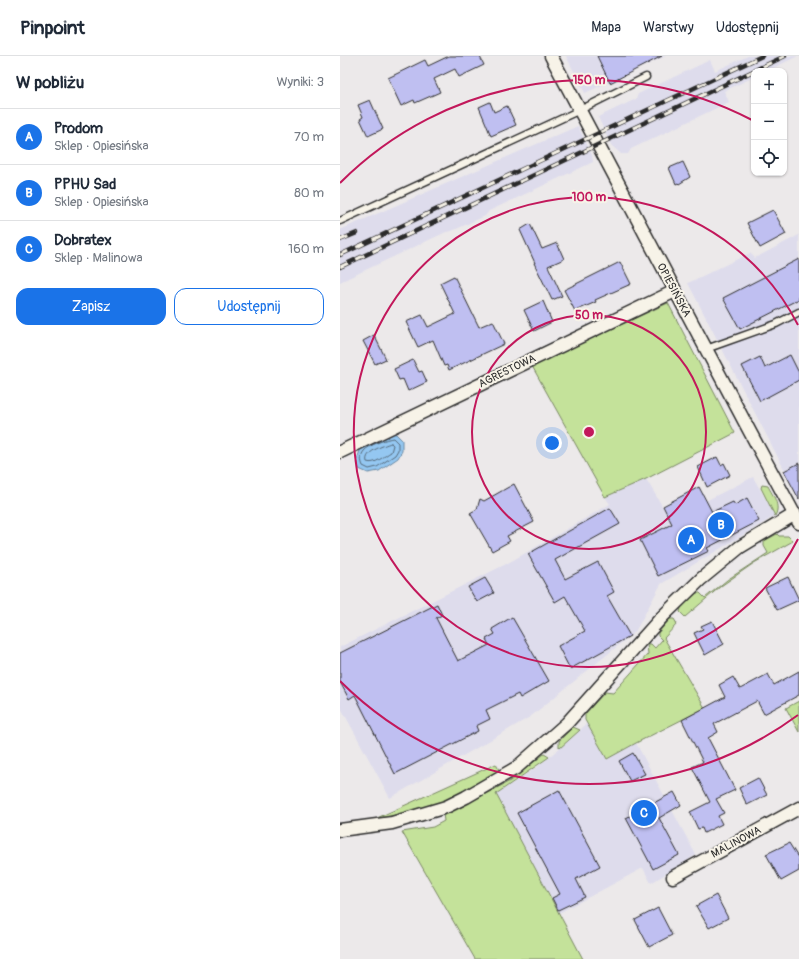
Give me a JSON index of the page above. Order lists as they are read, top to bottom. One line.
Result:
{"streets":{"street":["OPIESIŃSKA","AGRESTOWA","MALINOWA"]},"crossings":[["OPIESIŃSKA","AGRESTOWA"]],"page":{"header":"Pinpoint","nav":["Mapa","Warstwy","Udostępnij"],"heading":["W pobliżu","Wyniki: 3"],"map_buttons":["+","−"],"list":[{"mark":"A","name":"Prodom","note":"Sklep · Opiesińska","value":"70 m"},{"mark":"B","name":"PPHU Sad","note":"Sklep · Opiesińska","value":"80 m"},{"mark":"C","name":"Dobratex","note":"Sklep · Malinowa","value":"160 m"}],"buttons":["Zapisz","Udostępnij"],"pins":["B","A","C"]},"rings":["150 m","100 m","50 m"]}
